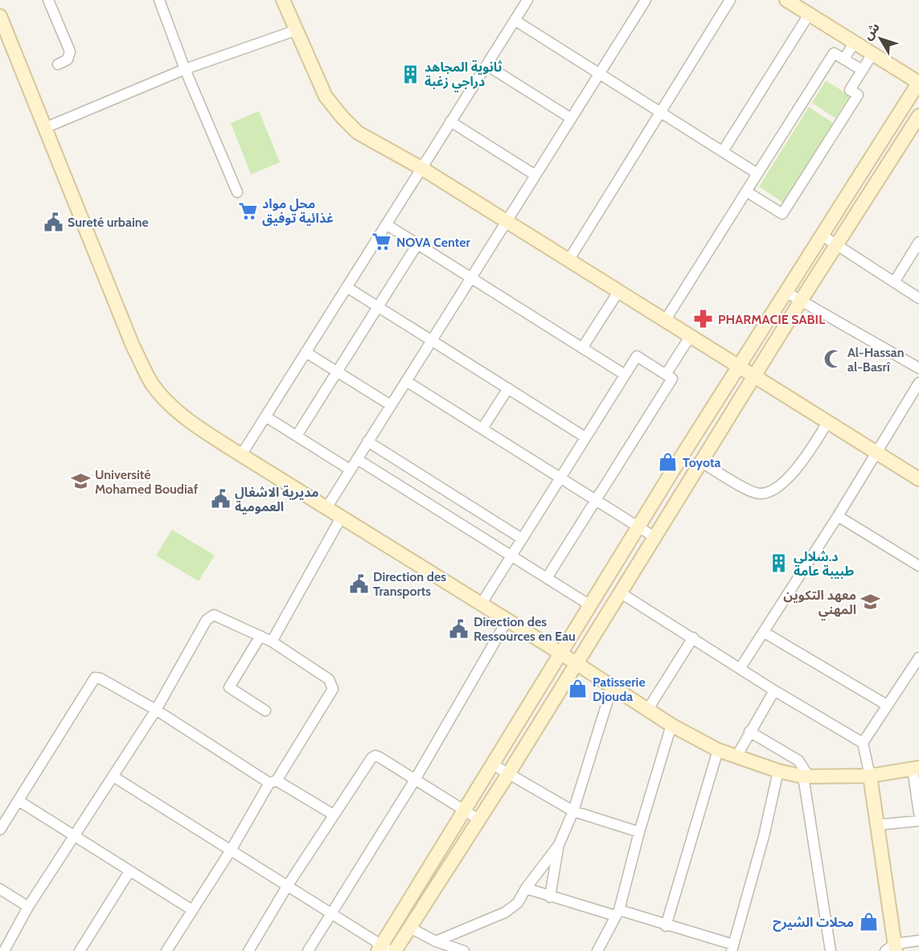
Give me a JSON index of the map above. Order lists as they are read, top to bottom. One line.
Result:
{"places":{"building":["ثانوية المجاهد دراجي زغبة","د.شلالي طبيبة عامة"],"supermarket":["محل مواد غذائية توفيق","NOVA Center"],"public building":["Sureté urbaine","مديرية الاشغال العمومية","Direction des Transports","Direction des Ressources en Eau"],"pharmacy":["PHARMACIE SABIL"],"mosque":["Al-Hassan al-Basrî"],"shop":["Toyota","Patisserie Djouda","محلات الشيرح"],"school or university":["Université Mohamed Boudiaf","معهد التكوين المهني"]},"north":"top left"}
